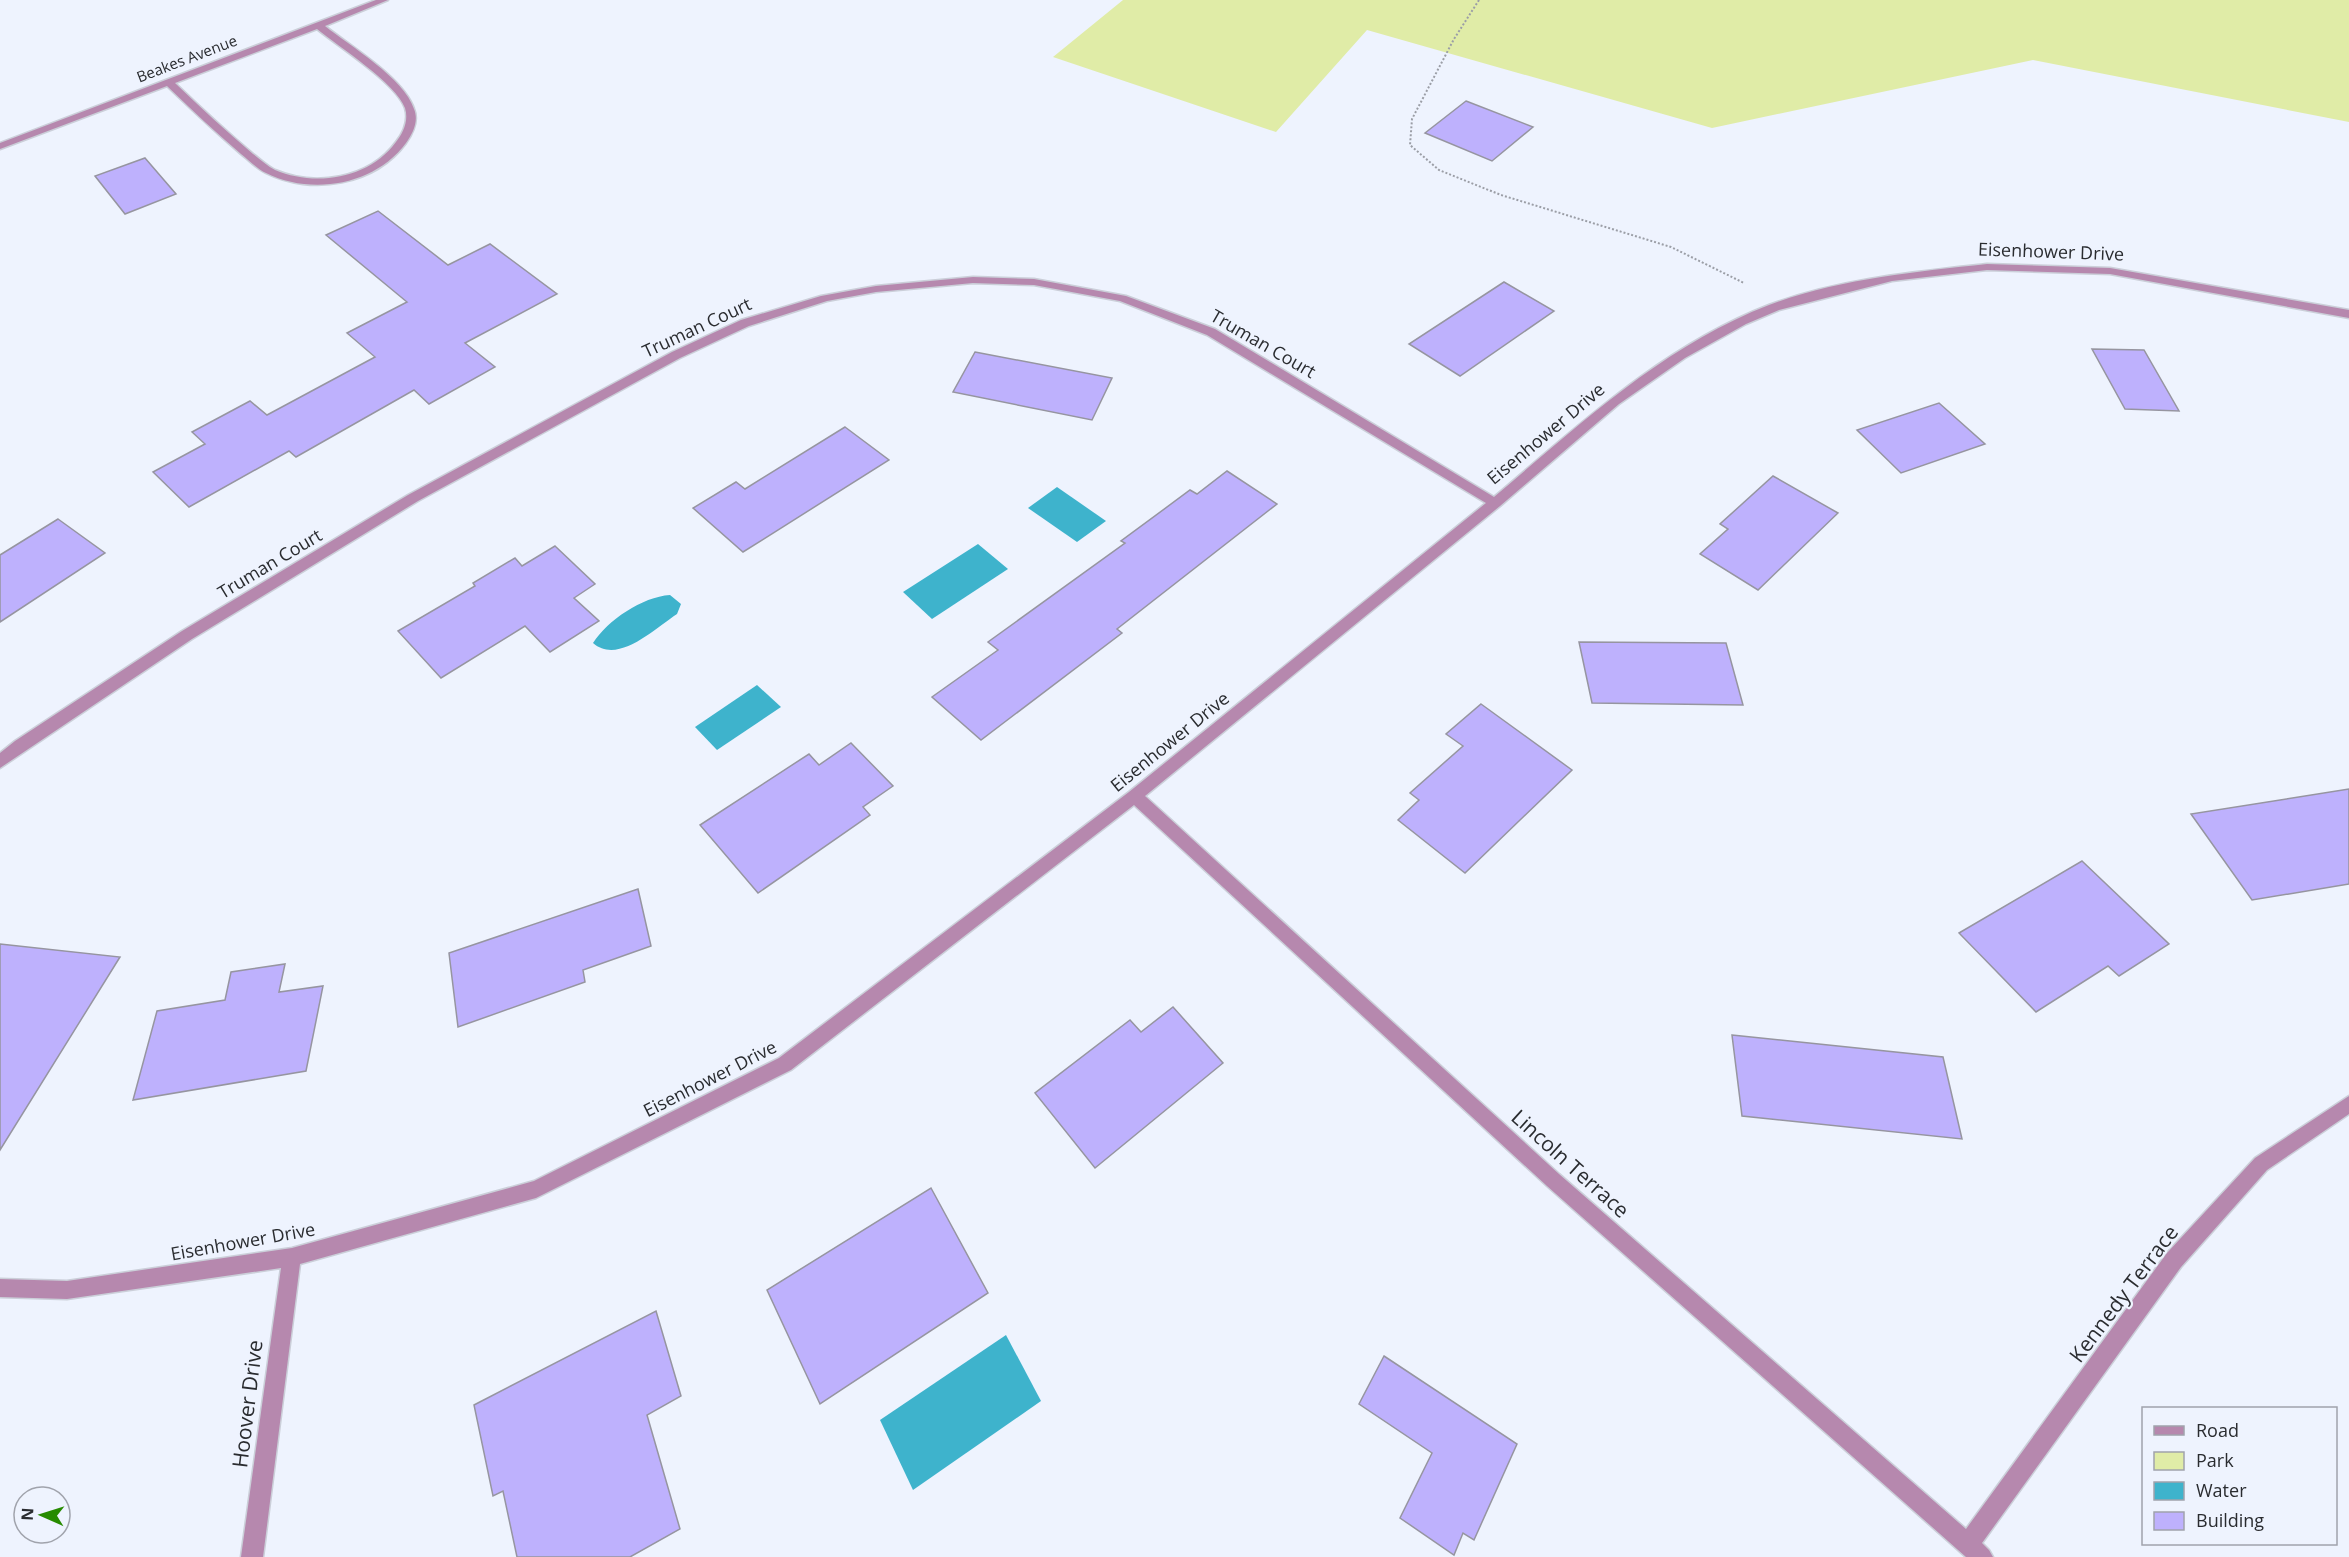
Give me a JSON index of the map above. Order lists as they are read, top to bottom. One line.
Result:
{"streets":{"street":["Beakes Avenue","Eisenhower Drive","Truman Court","Lincoln Terrace","Kennedy Terrace","Hoover Drive"]},"crossings":[["Eisenhower Drive","Truman Court"],["Eisenhower Drive","Lincoln Terrace"],["Eisenhower Drive","Hoover Drive"],["Lincoln Terrace","Kennedy Terrace"]],"legend":["Road","Park","Water","Building"],"north":"left"}
